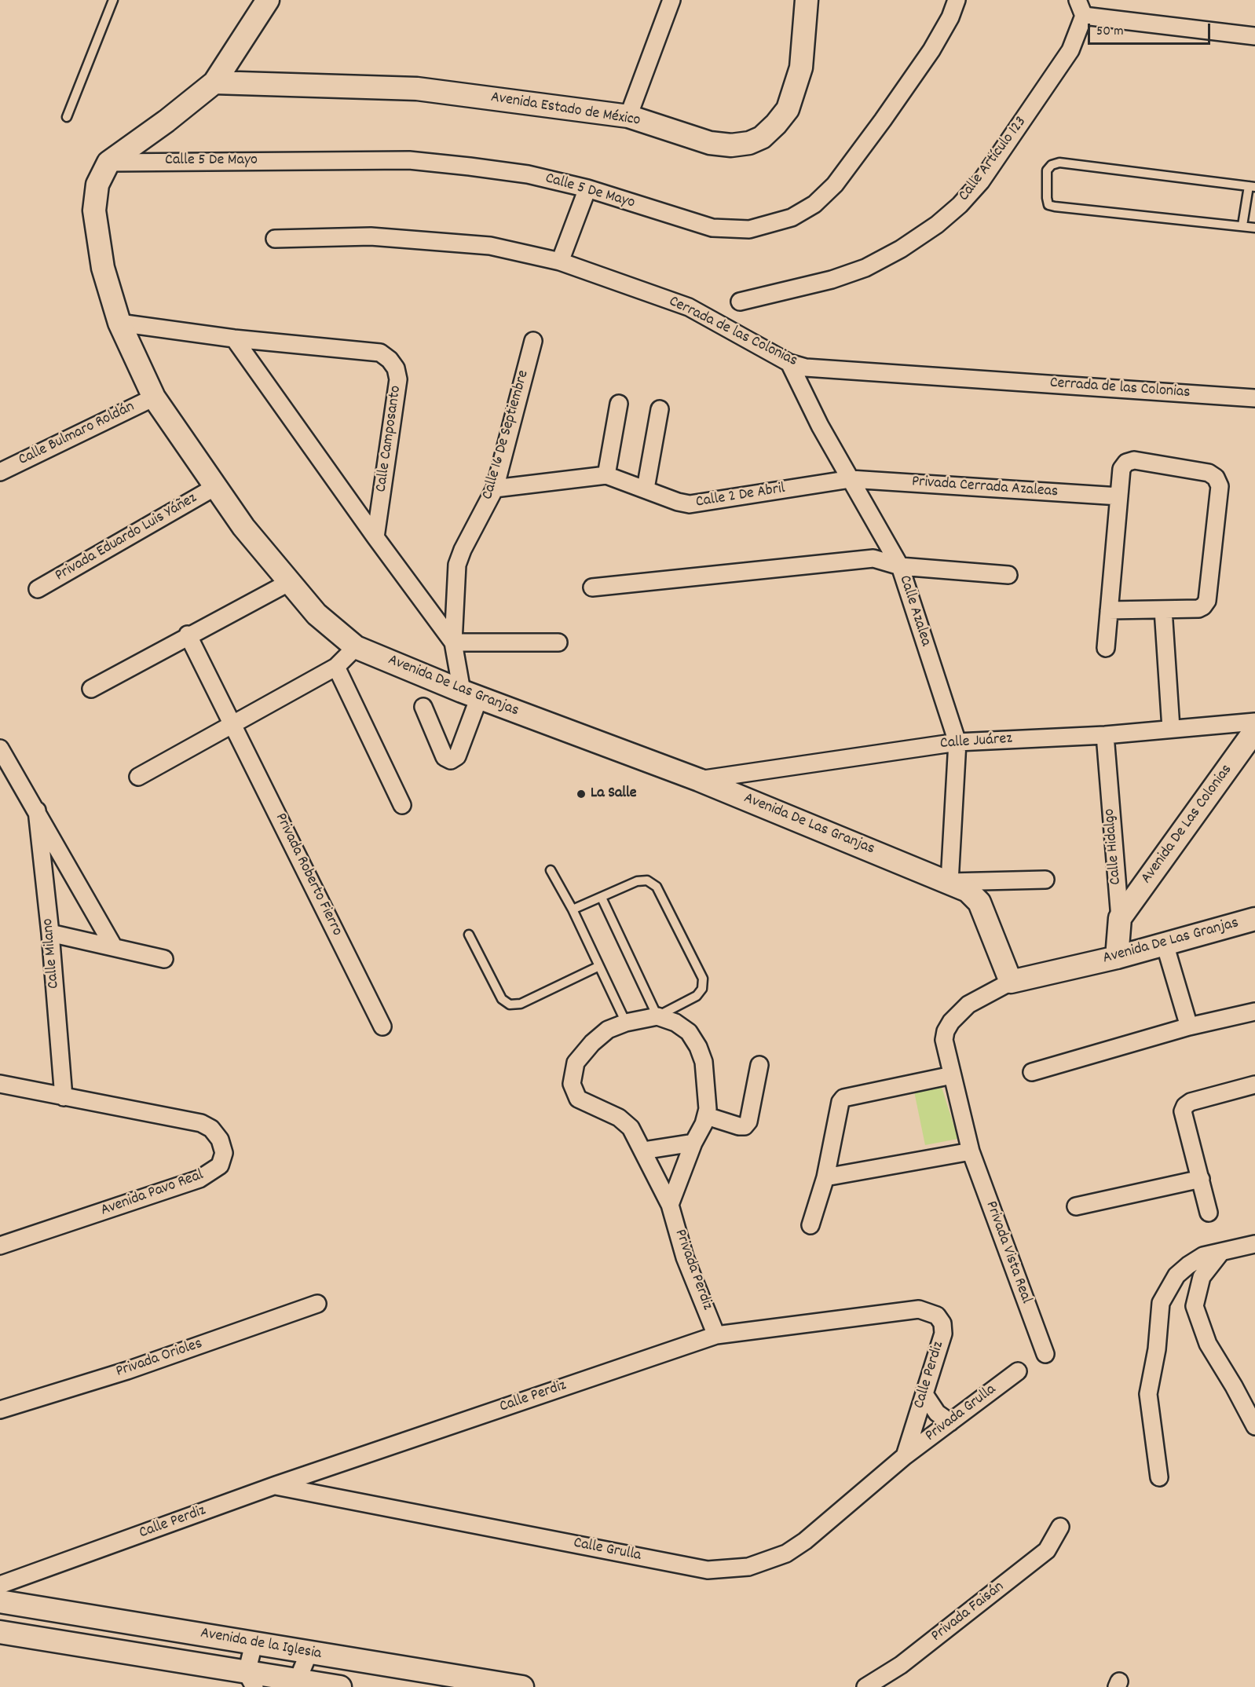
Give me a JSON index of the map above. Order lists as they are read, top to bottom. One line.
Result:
{"streets":{"street":["Avenida Estado de México","Calle Artículo 123","Calle 5 De Mayo","Cerrada de las Colonias","Calle Bulmaro Roldán","Calle 16 De Septiembre","Calle Camposanto","Privada Cerrada Azaleas","Calle 2 De Abril","Privada Eduardo Luis Yáñez","Calle Azalea","Avenida De Las Granjas","Calle Juárez","Avenida De Las Colonias","Calle Hidalgo","Privada Roberto Fierro","Calle Milano","Avenida Pavo Real","Privada Vista Real","Privada Perdiz","Privada Orioles","Calle Perdiz","Privada Grulla","Calle Grulla","Privada Faisán","Avenida de la Iglesia"]},"crossings":[["Avenida Estado de México","Avenida De Las Granjas"],["Calle 5 De Mayo","Avenida De Las Granjas"],["Cerrada de las Colonias","Calle Azalea"],["Calle Bulmaro Roldán","Avenida De Las Granjas"],["Calle 16 De Septiembre","Calle 2 De Abril"],["Calle 16 De Septiembre","Avenida De Las Granjas"],["Calle Camposanto","Avenida De Las Granjas"],["Privada Cerrada Azaleas","Calle 2 De Abril"],["Privada Cerrada Azaleas","Calle Azalea"],["Calle 2 De Abril","Calle Azalea"],["Privada Eduardo Luis Yáñez","Avenida De Las Granjas"],["Calle Azalea","Avenida De Las Granjas"],["Calle Azalea","Calle Juárez"],["Avenida De Las Granjas","Calle Juárez"],["Avenida De Las Granjas","Calle Hidalgo"],["Avenida De Las Granjas","Privada Vista Real"],["Calle Juárez","Calle Hidalgo"],["Avenida De Las Colonias","Calle Hidalgo"],["Calle Milano","Avenida Pavo Real"],["Privada Perdiz","Calle Perdiz"],["Calle Perdiz","Privada Grulla"],["Calle Perdiz","Calle Grulla"],["Privada Grulla","Calle Grulla"]],"places":["La Salle"],"scale_bar":"50 m"}
